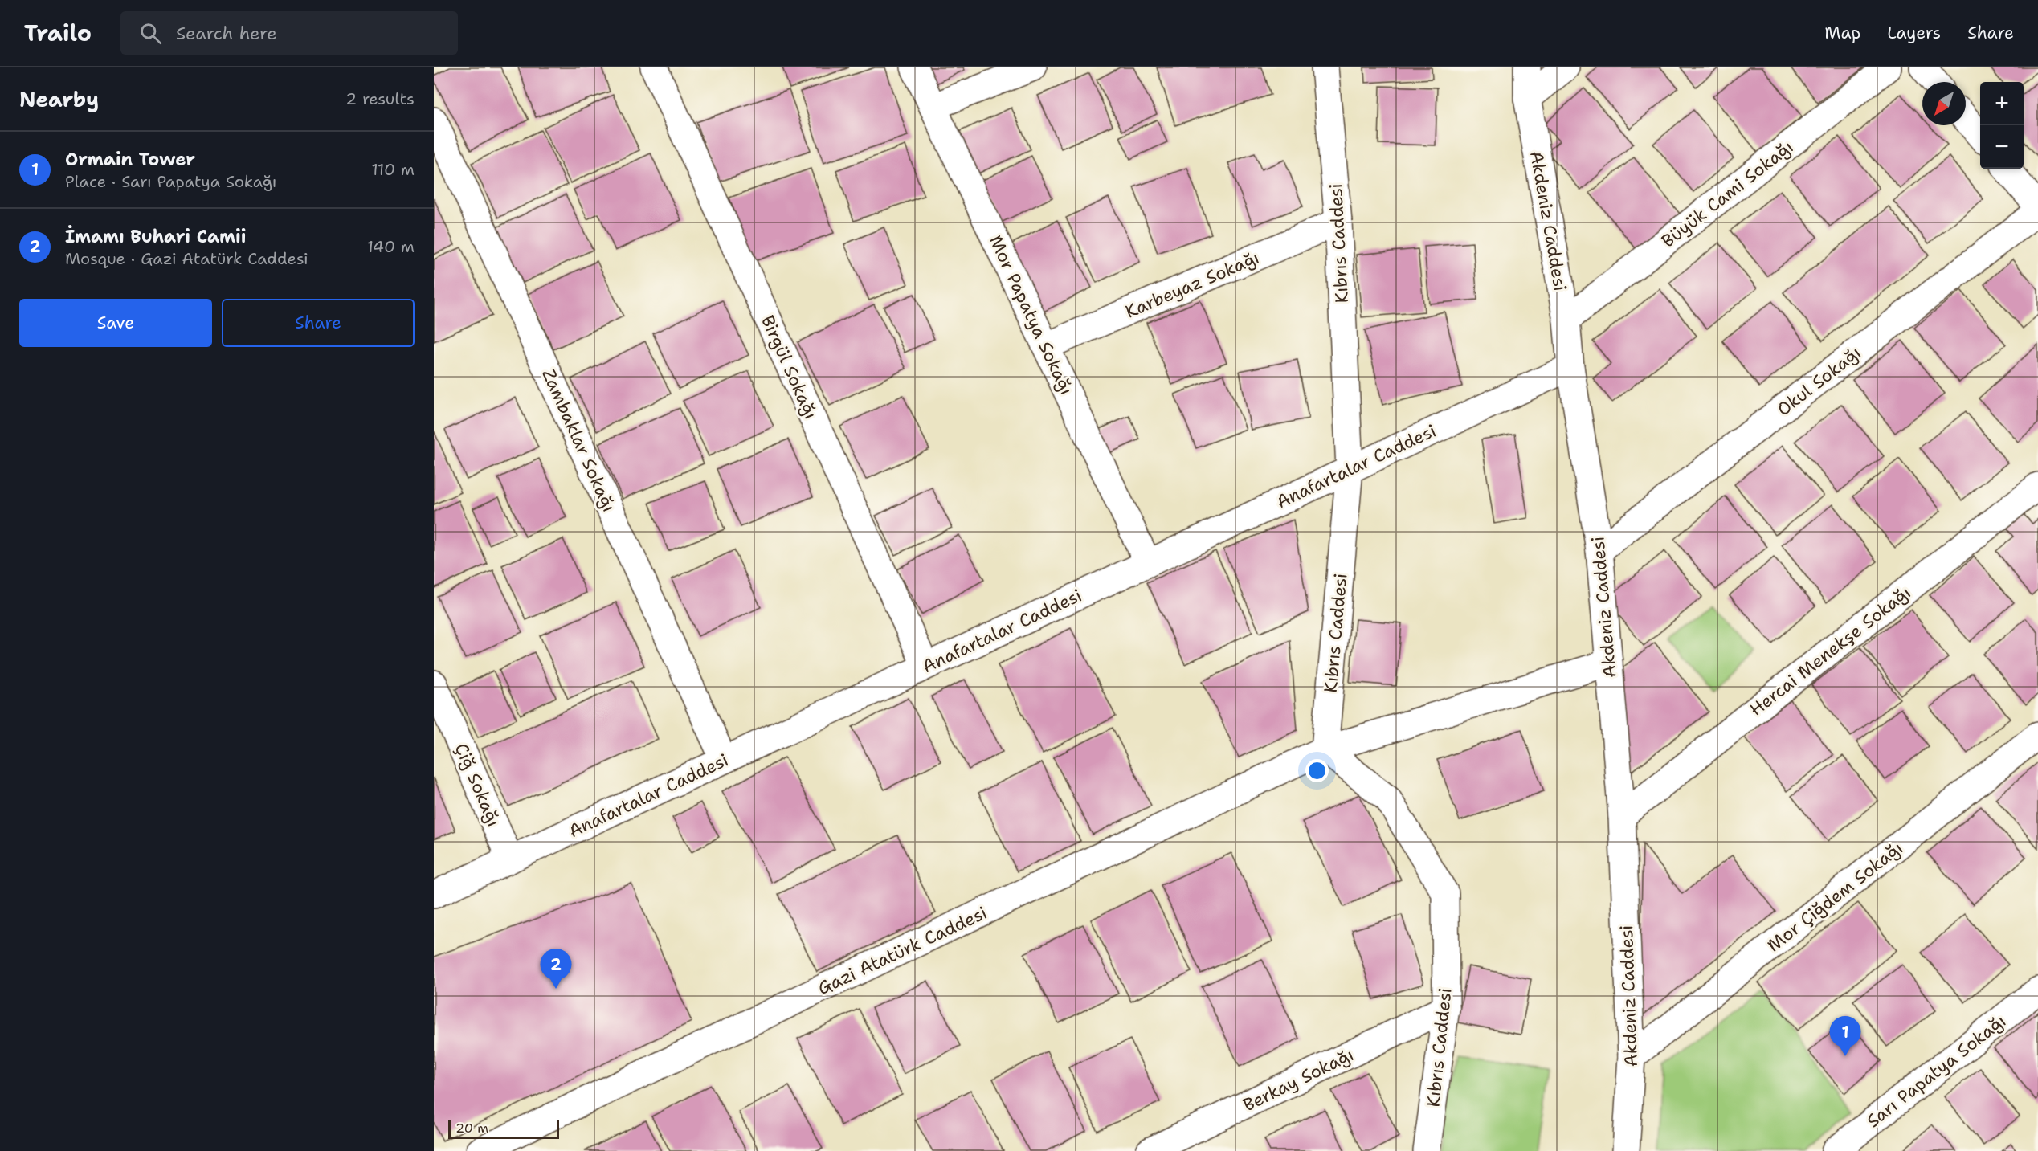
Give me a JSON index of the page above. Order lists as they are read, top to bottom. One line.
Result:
{"streets":{"street":["Büyük Cami Sokağı","Akdeniz Caddesi","Kıbrıs Caddesi","Karbeyaz Sokağı","Mor Papatya Sokağı","Birgül Sokağı","Okul Sokağı","Zambaklar Sokağı","Anafartalar Caddesi","Hercai Menekşe Sokağı","Çiğ Sokağı","Mor Çiğdem Sokağı","Gazi Atatürk Caddesi","Sarı Papatya Sokağı","Berkay Sokağı"]},"crossings":[["Büyük Cami Sokağı","Akdeniz Caddesi"],["Akdeniz Caddesi","Okul Sokağı"],["Akdeniz Caddesi","Anafartalar Caddesi"],["Akdeniz Caddesi","Hercai Menekşe Sokağı"],["Akdeniz Caddesi","Mor Çiğdem Sokağı"],["Akdeniz Caddesi","Gazi Atatürk Caddesi"],["Kıbrıs Caddesi","Karbeyaz Sokağı"],["Kıbrıs Caddesi","Anafartalar Caddesi"],["Kıbrıs Caddesi","Gazi Atatürk Caddesi"],["Kıbrıs Caddesi","Berkay Sokağı"],["Karbeyaz Sokağı","Mor Papatya Sokağı"],["Mor Papatya Sokağı","Anafartalar Caddesi"],["Birgül Sokağı","Anafartalar Caddesi"],["Zambaklar Sokağı","Anafartalar Caddesi"],["Anafartalar Caddesi","Çiğ Sokağı"]],"scale_bar":"20 m","north":"bottom left","page":{"header":"Trailo","search":"Search here","nav":["Map","Layers","Share"],"heading":["Nearby","2 results"],"map_buttons":["+","−"],"list":[{"mark":"1","name":"Ormain Tower","note":"Place · Sarı Papatya Sokağı","value":"110 m"},{"mark":"2","name":"İmamı Buhari Camii","note":"Mosque · Gazi Atatürk Caddesi","value":"140 m"}],"buttons":["Save","Share"],"pins":["2","1"],"scale":"20 m"}}
